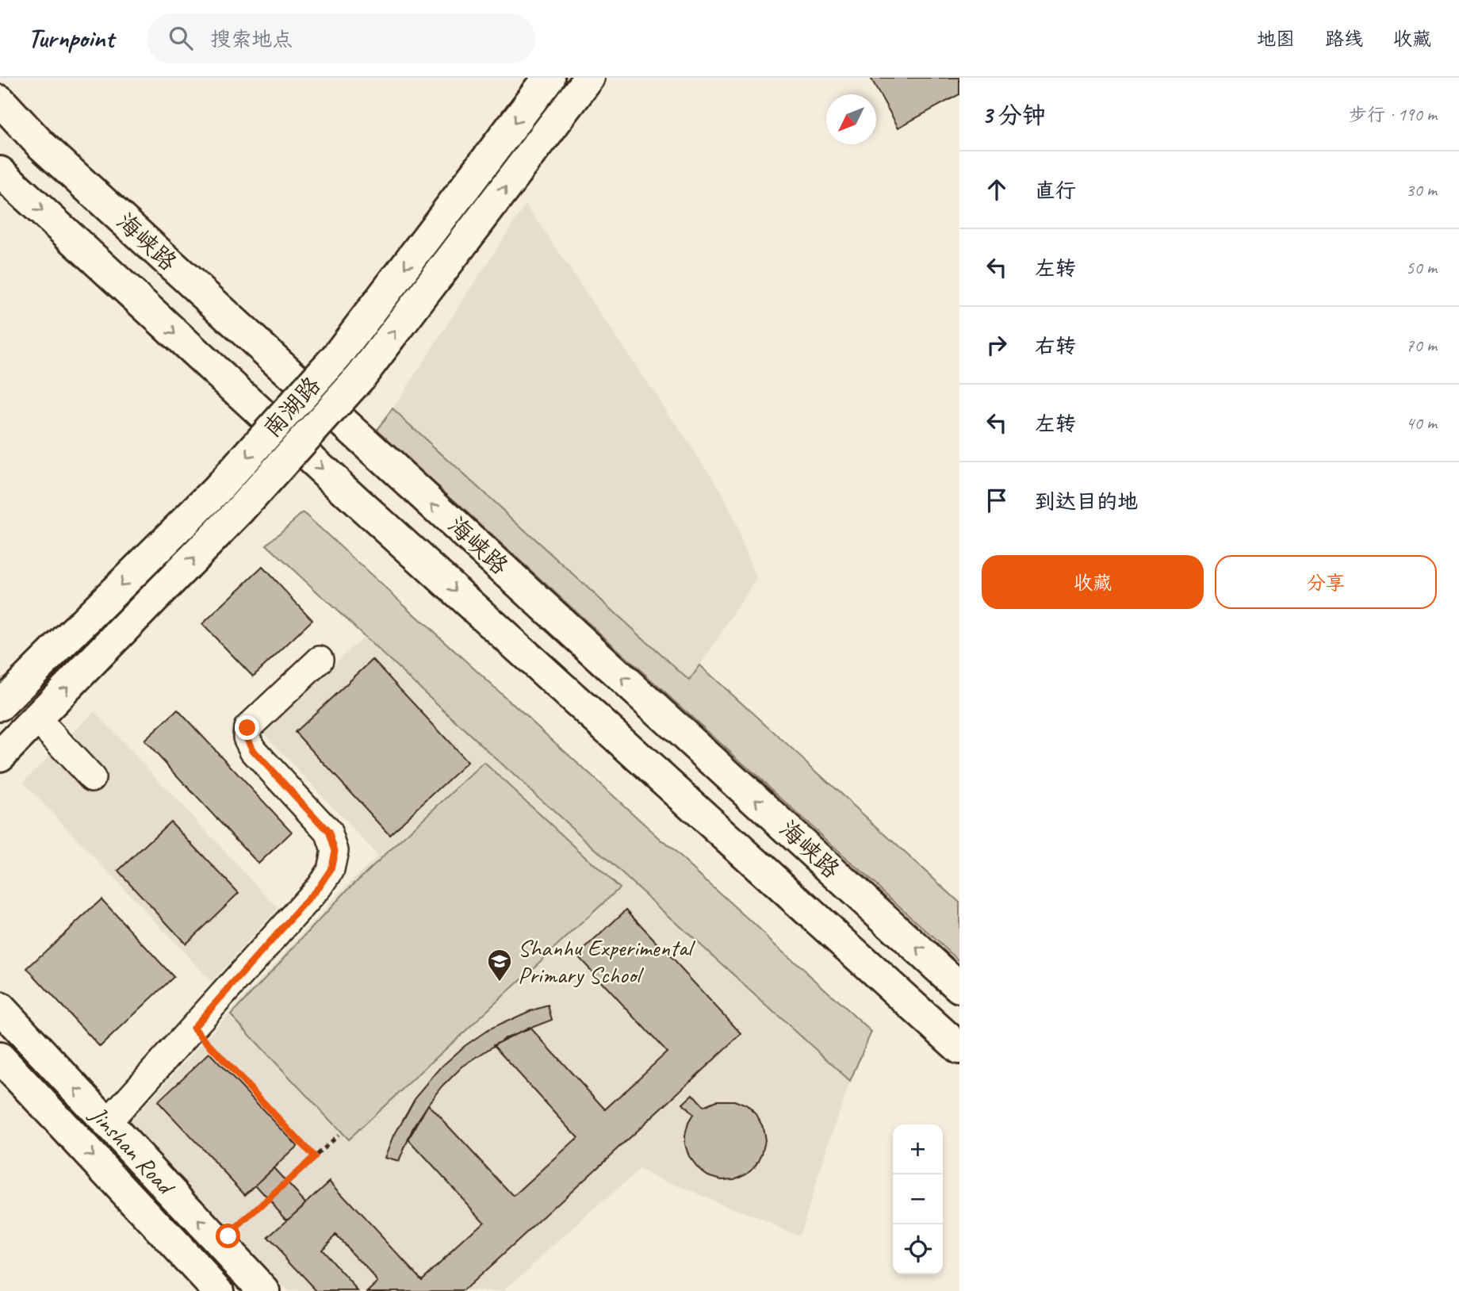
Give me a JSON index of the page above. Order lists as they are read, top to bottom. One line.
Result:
{"streets":{"main road":["海峡路","南湖路","Jinshan Road"]},"places":{"school or university":["Shanhu Experimental Primary School"]},"north":"bottom left","page":{"header":"Turnpoint","search":"搜索地点","nav":["地图","路线","收藏"],"heading":["3 分钟","步行 · 190 m"],"list":[["直行","30 m"],["左转","50 m"],["右转","70 m"],["左转","40 m"],"到达目的地"],"buttons":["收藏","分享"],"map_buttons":["+","−"]}}
